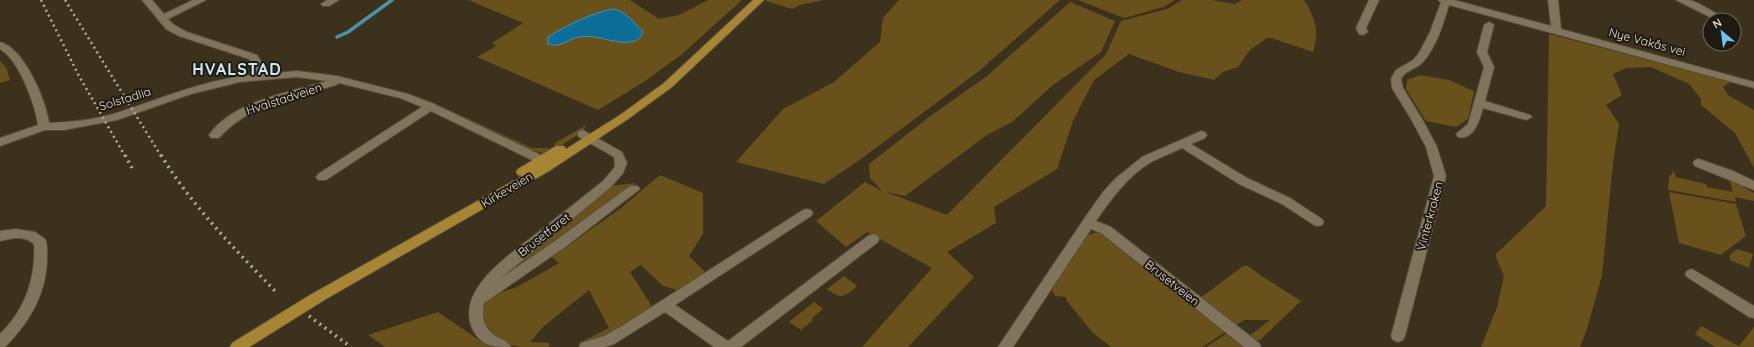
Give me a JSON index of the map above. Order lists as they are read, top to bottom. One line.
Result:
{"streets":{"main road":["Kirkeveien"],"street":["Nye Vakås vei","Solstadlia","Hvalstadveien","Vinterkroken","Brusetfaret","Brusetveien"]},"crossings":[["Nye Vakås vei","Vinterkroken"],["Solstadlia","Hvalstadveien"],["Hvalstadveien","Kirkeveien"],["Kirkeveien","Brusetfaret"]],"districts":["HVALSTAD"],"north":"top left"}
